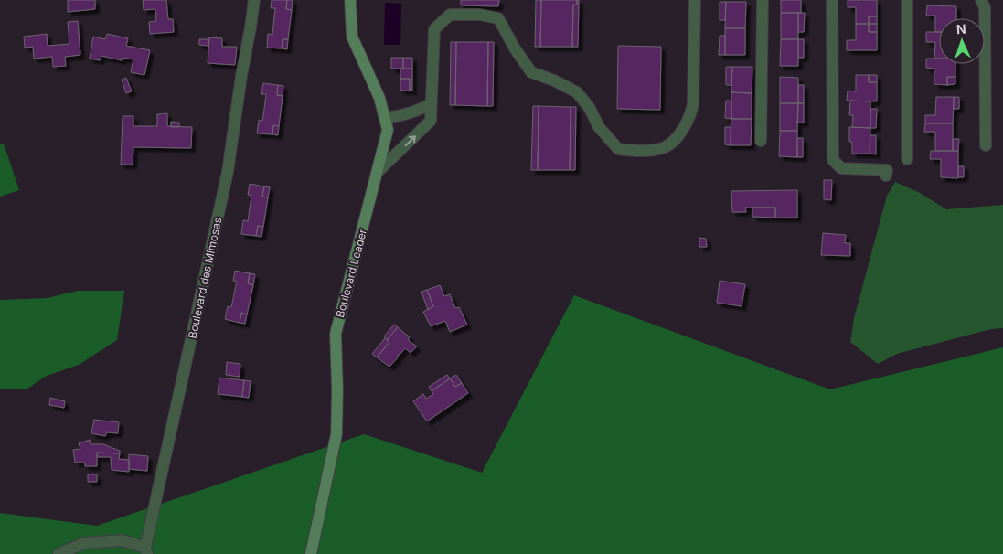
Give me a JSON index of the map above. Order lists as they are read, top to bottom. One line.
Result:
{"streets":{"street":["Boulevard Leader","Boulevard des Mimosas"]},"north":"top"}
